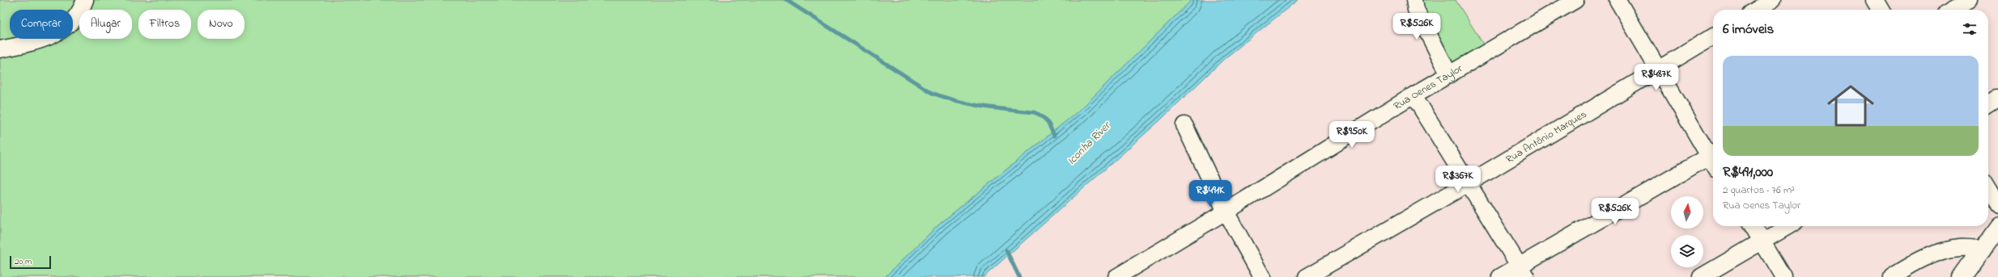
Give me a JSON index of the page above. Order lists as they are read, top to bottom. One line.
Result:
{"streets":{"street":["Rua Oenes Taylor","Rua Antônio Marques"]},"water":["Iconha River"],"scale_bar":"20 m","north":"top","page":{"chip":["Comprar","Alugar","Filtros","Novo"],"heading":"6 imóveis","price":["R$526K","R$487K","R$950K","R$367K","R$491K","R$526K"],"list":[{"name":"R$491,000","note":"2 quartos · 76 m² · Rua Oenes Taylor"}],"scale":"20 m"}}
